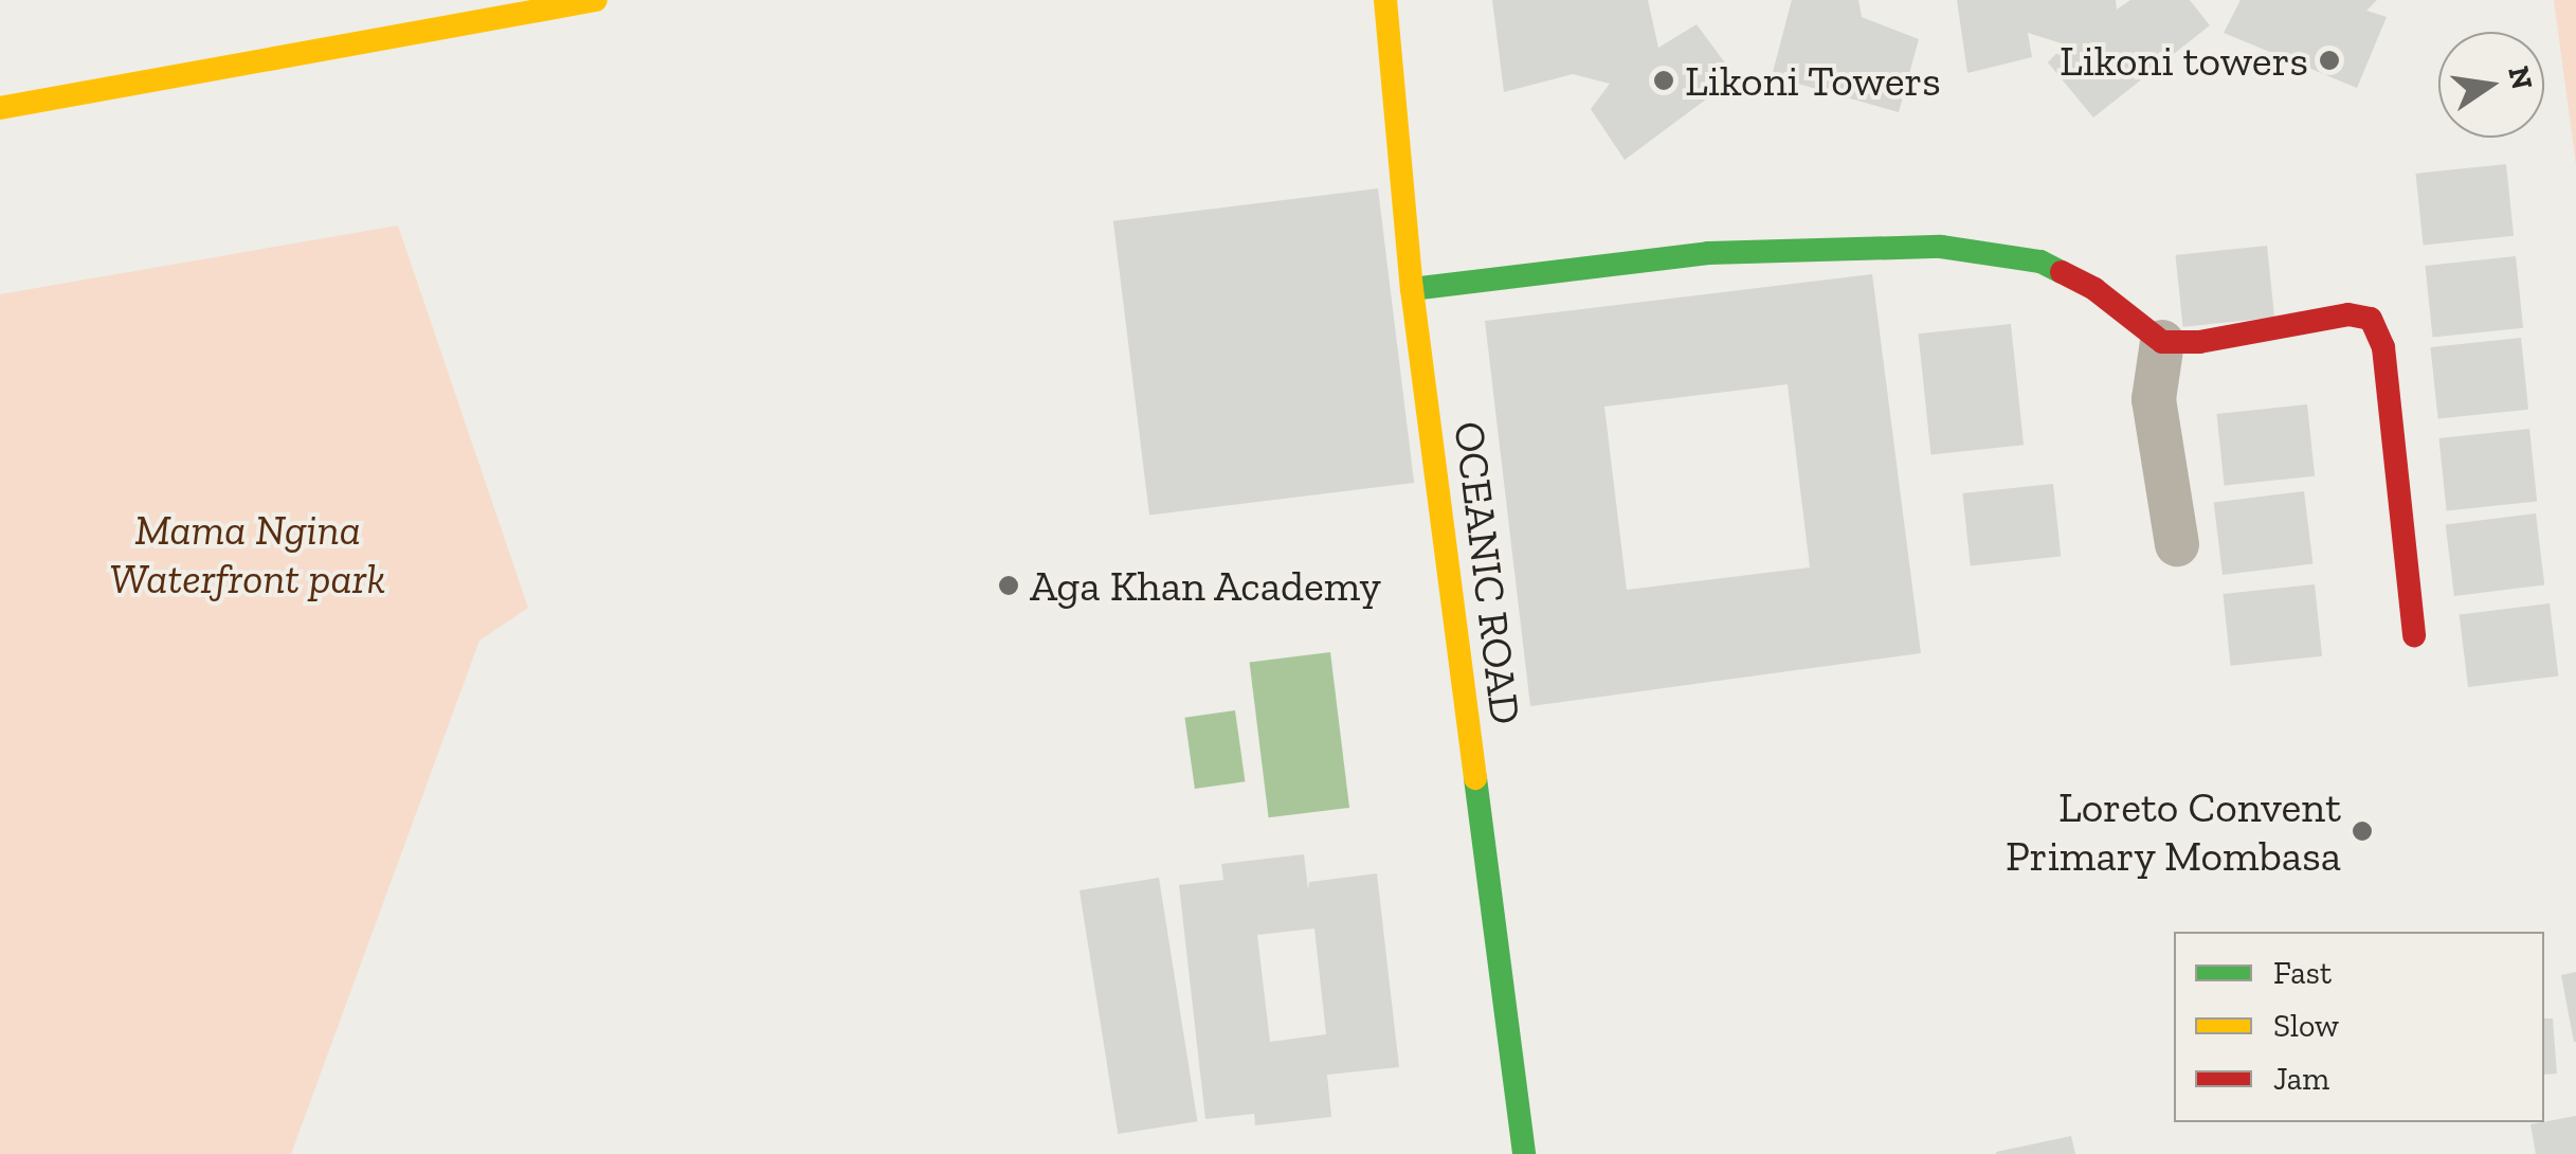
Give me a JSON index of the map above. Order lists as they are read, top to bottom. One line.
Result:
{"streets":{"street":["OCEANIC ROAD"]},"parks":["Mama Ngina Waterfront park"],"places":["Likoni towers","Likoni Towers","Aga Khan Academy","Loreto Convent Primary Mombasa"],"legend":["Fast","Slow","Jam"],"north":"right"}
